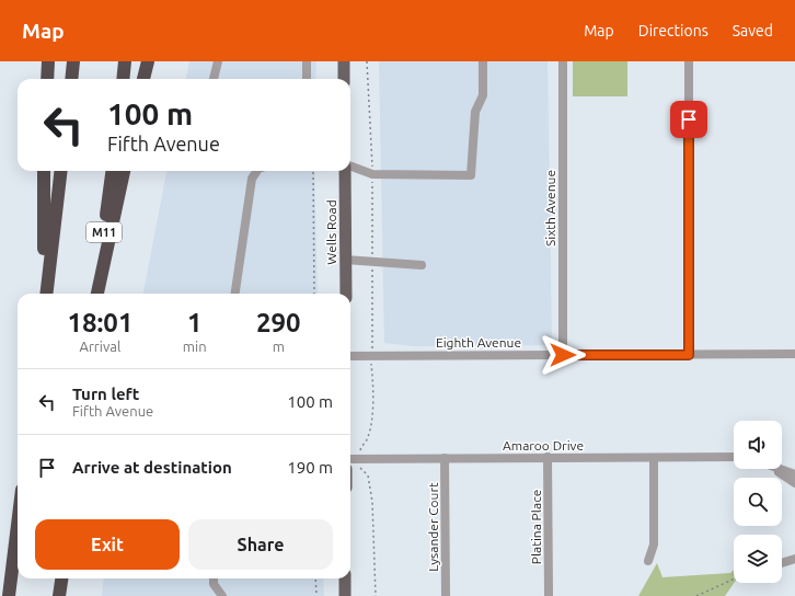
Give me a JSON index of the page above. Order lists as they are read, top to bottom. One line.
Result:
{"streets":{"highway":["M11"],"main road":["Wells Road"],"street":["Sixth Avenue","Eighth Avenue","Amaroo Drive","Lysander Court","Platina Place"]},"crossings":[["Sixth Avenue","Eighth Avenue"],["Amaroo Drive","Lysander Court"],["Amaroo Drive","Platina Place"]],"page":{"header":"Map","nav":["Map","Directions","Saved"],"turn":["100 m","Fifth Avenue"],"eta":["18:01","Arrival","1","min","290","m"],"list":[{"name":"Turn left","note":"Fifth Avenue","value":"100 m"},{"name":"Arrive at destination","value":"190 m"}],"buttons":["Exit","Share"]}}
